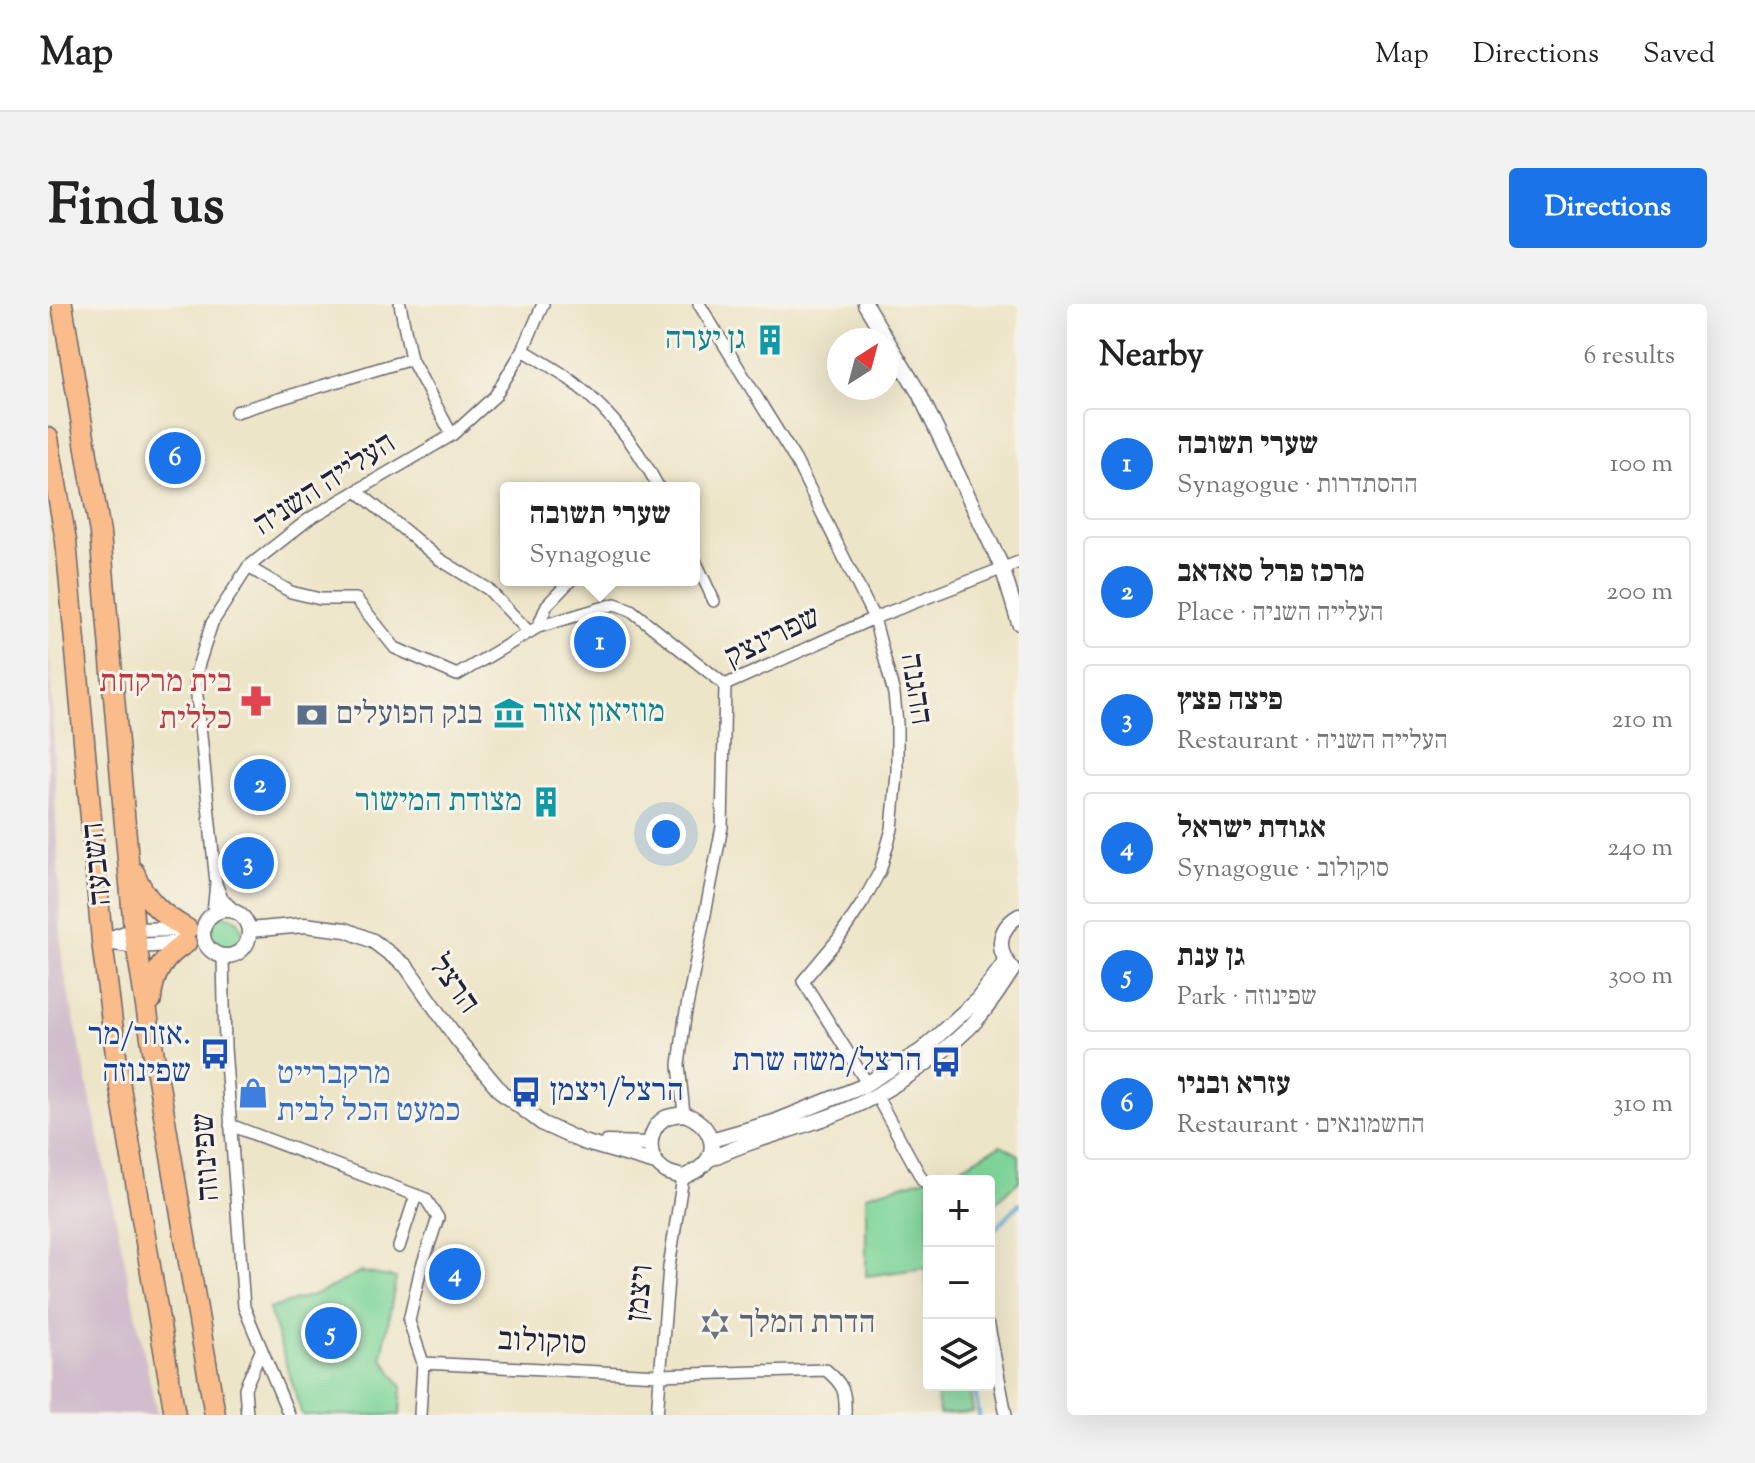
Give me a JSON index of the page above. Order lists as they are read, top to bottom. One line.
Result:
{"streets":{"highway":["השבעה"],"street":["העלייה השניה","שפרינצק","ההגנה","הרצל","שפינוזה","ויצמן","סוקולוב"]},"crossings":[["העלייה השניה","הרצל"],["העלייה השניה","שפינוזה"],["שפרינצק","ההגנה"],["שפרינצק","הרצל"],["שפרינצק","ויצמן"],["הרצל","שפינוזה"],["הרצל","ויצמן"],["ויצמן","סוקולוב"]],"places":{"building":["גן יערה","מצודת המישור"],"pharmacy":["בית מרקחת כללית"],"museum":["מוזיאון אזור"],"bank":["בנק הפועלים"],"bus stop":["אזור/מר. שפינוזה","הרצל/משה שרת","הרצל/ויצמן"],"shop":["מרקברייט כמעט הכל לבית"],"synagogue":["הדרת המלך"]},"north":"top right","page":{"header":"Map","nav":["Map","Directions","Saved"],"title":"Find us","buttons":"Directions","heading":["Nearby","6 results"],"list":[{"mark":"1","name":"שערי תשובה","note":"Synagogue · ההסתדרות","value":"100 m"},{"mark":"2","name":"מרכז פרל סאדאב","note":"Place · העלייה השניה","value":"200 m"},{"mark":"3","name":"פיצה פצץ","note":"Restaurant · העלייה השניה","value":"210 m"},{"mark":"4","name":"אגודת ישראל","note":"Synagogue · סוקולוב","value":"240 m"},{"mark":"5","name":"גן ענת","note":"Park · שפינוזה","value":"300 m"},{"mark":"6","name":"עזרא ובניו","note":"Restaurant · החשמונאים","value":"310 m"}],"pins":["6","1","2","3","4","5"],"popup":["שערי תשובה","Synagogue"],"map_buttons":["+","−"]}}
